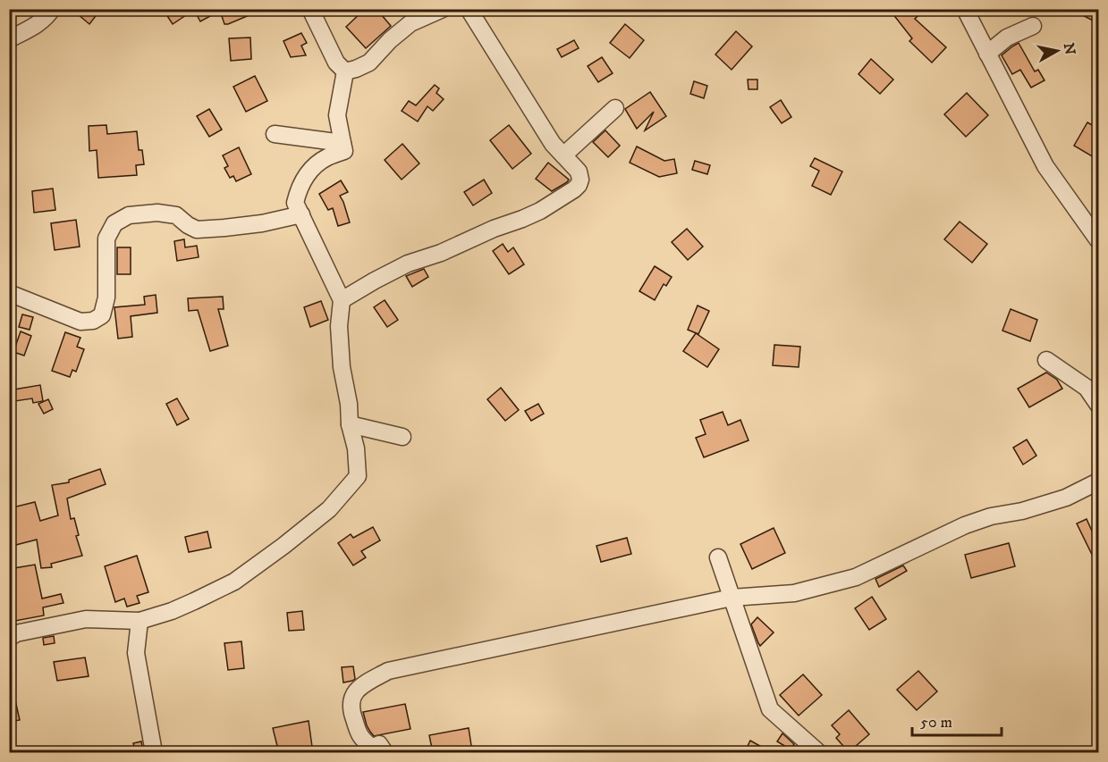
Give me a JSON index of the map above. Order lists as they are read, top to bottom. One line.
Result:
{"scale_bar":"50 m","north":"right"}
